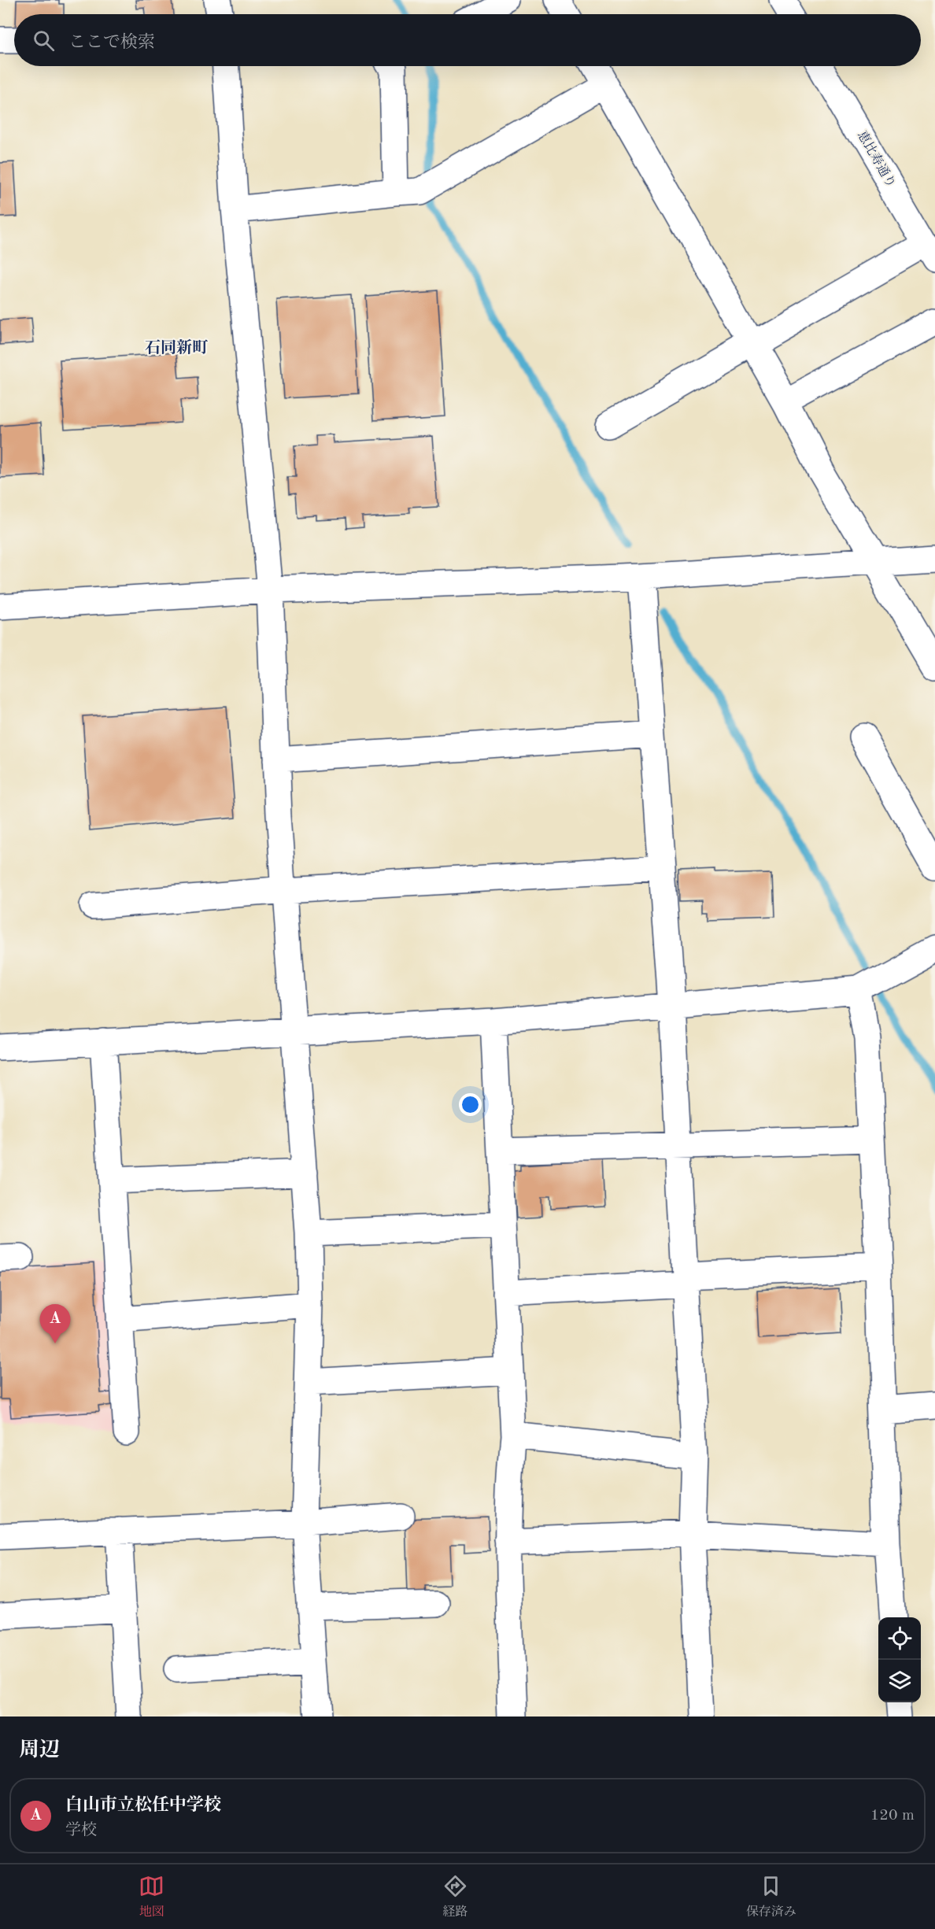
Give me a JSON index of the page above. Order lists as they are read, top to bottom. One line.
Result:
{"streets":{"street":["恵比寿通り"]},"districts":["石同新町"],"page":{"search":"ここで検索","pins":"A","heading":"周辺","list":[{"mark":"A","name":"白山市立松任中学校","note":"学校","value":"120 m"}],"nav":["地図","経路","保存済み"]}}
